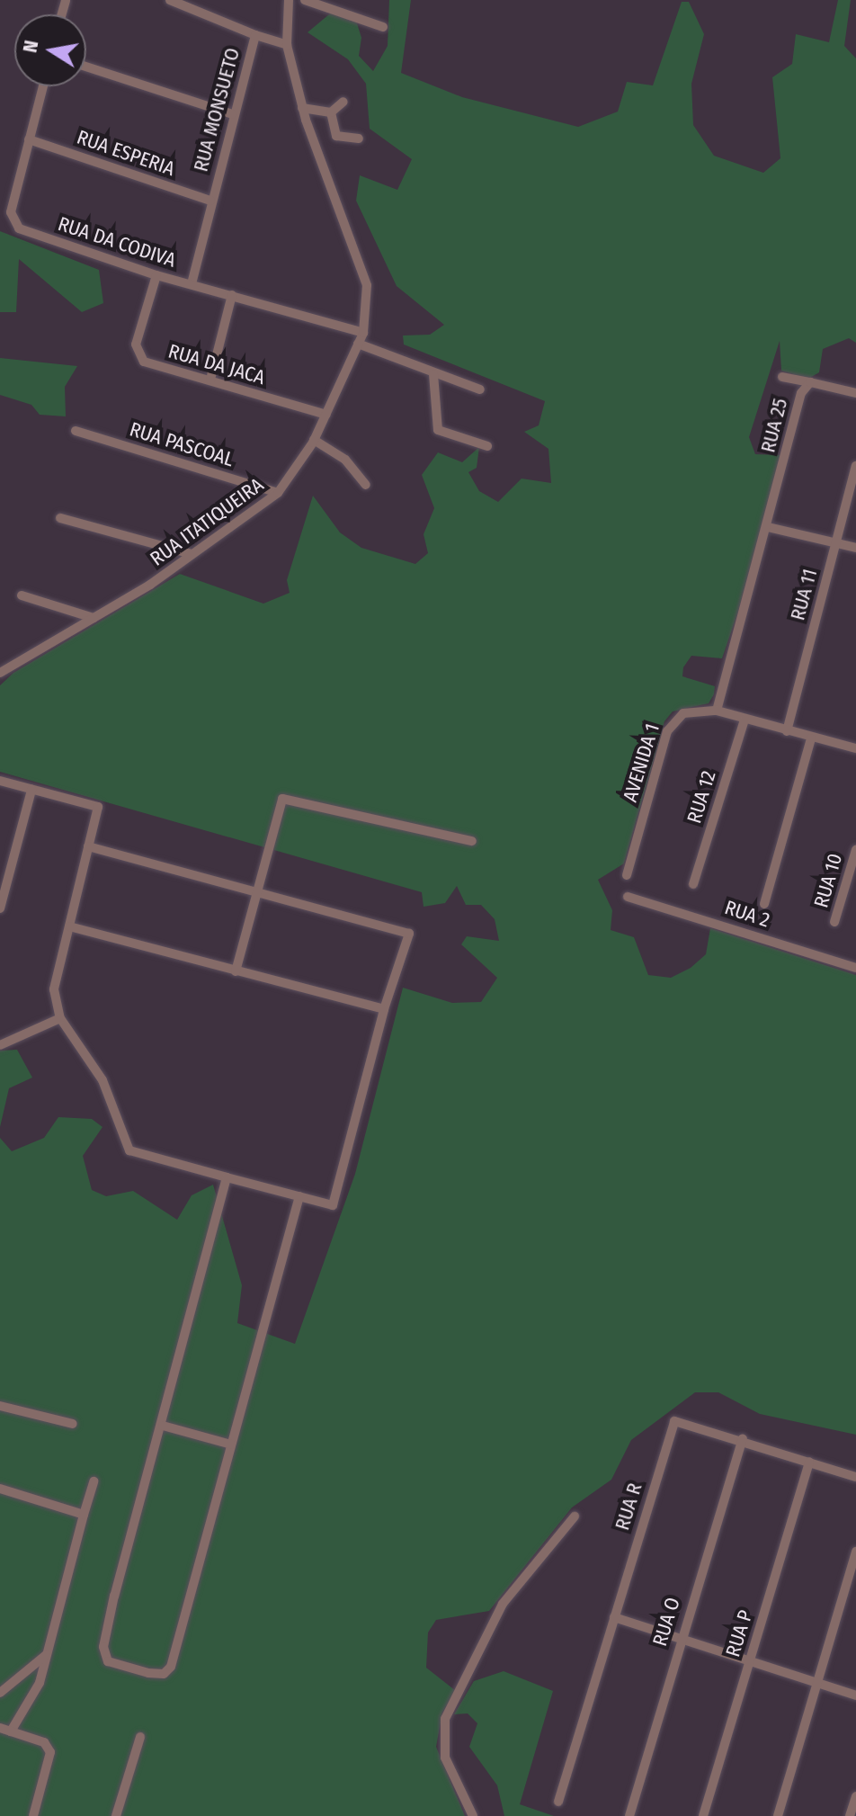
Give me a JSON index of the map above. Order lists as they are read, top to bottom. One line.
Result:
{"streets":{"street":["RUA MONSUETO","RUA ESPERIA","RUA DA CODIVA","RUA DA JACA","RUA 25","RUA PASCOAL","RUA ITATIQUEIRA","RUA 11","AVENIDA 1","RUA 12","RUA 10","RUA 2","RUA R","RUA O","RUA P"]},"crossings":[["RUA MONSUETO","RUA ESPERIA"],["RUA MONSUETO","RUA DA CODIVA"],["RUA ESPERIA","RUA DA CODIVA"],["RUA DA CODIVA","RUA DA JACA"],["RUA DA CODIVA","RUA ITATIQUEIRA"],["RUA DA JACA","RUA ITATIQUEIRA"],["RUA 25","AVENIDA 1"],["RUA PASCOAL","RUA ITATIQUEIRA"],["RUA 11","AVENIDA 1"],["AVENIDA 1","RUA 12"],["RUA R","RUA O"]],"north":"left"}
